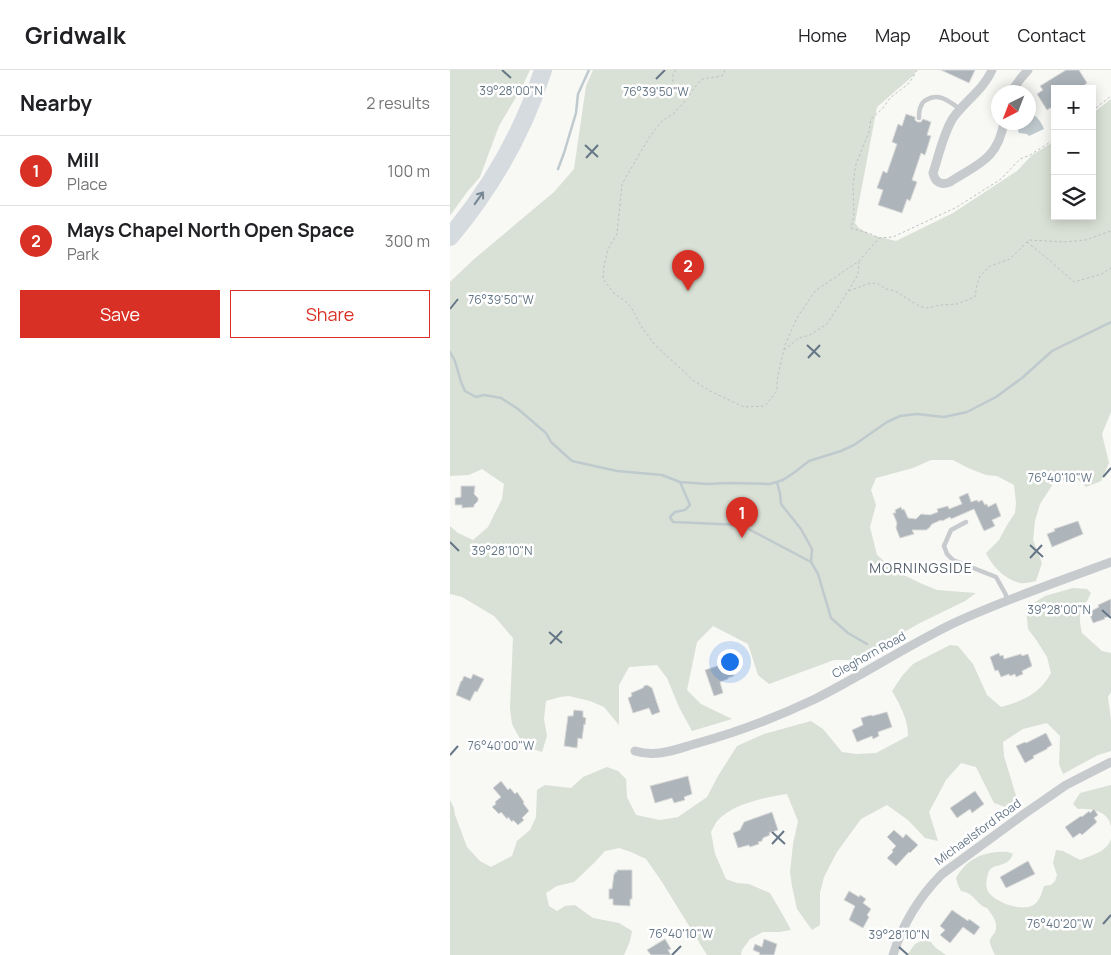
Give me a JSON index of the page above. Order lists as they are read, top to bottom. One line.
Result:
{"streets":{"street":["Cleghorn Road","Michaelsford Road"]},"districts":["MORNINGSIDE"],"north":"bottom left","page":{"header":"Gridwalk","nav":["Home","Map","About","Contact"],"heading":["Nearby","2 results"],"map_buttons":["+","−"],"list":[{"mark":"1","name":"Mill","note":"Place","value":"100 m"},{"mark":"2","name":"Mays Chapel North Open Space","note":"Park","value":"300 m"}],"pins":["2","1"],"buttons":["Save","Share"]},"coordinates":["39°28'00\"N","76°39'50\"W","76°40'10\"W","39°28'10\"N","76°40'00\"W","76°40'20\"W"]}
